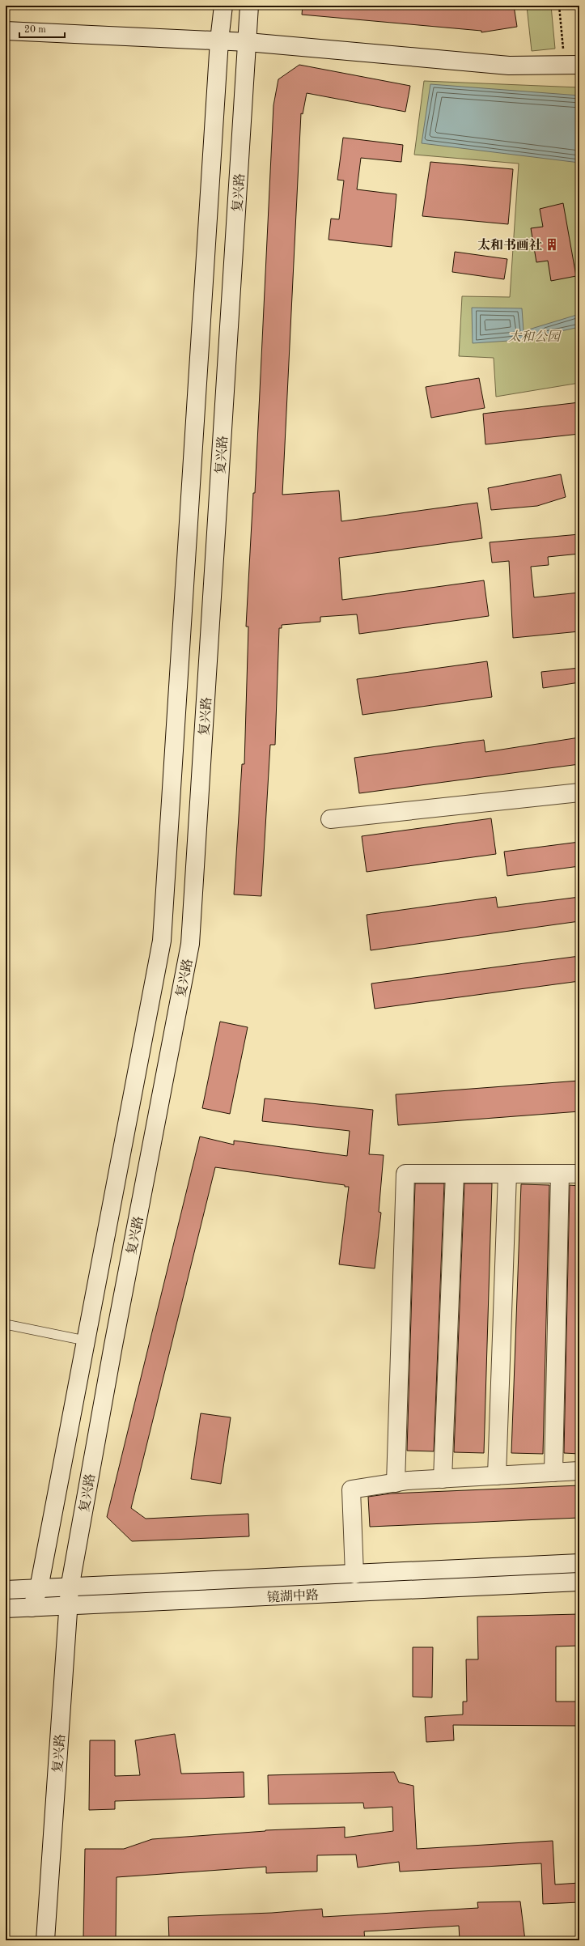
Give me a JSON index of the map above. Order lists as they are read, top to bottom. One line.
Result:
{"streets":{"street":["复兴路","镜湖中路"]},"crossings":[["复兴路","镜湖中路"]],"parks":["太和公园"],"places":{"building":["太和书画社"]},"scale_bar":"20 m"}
